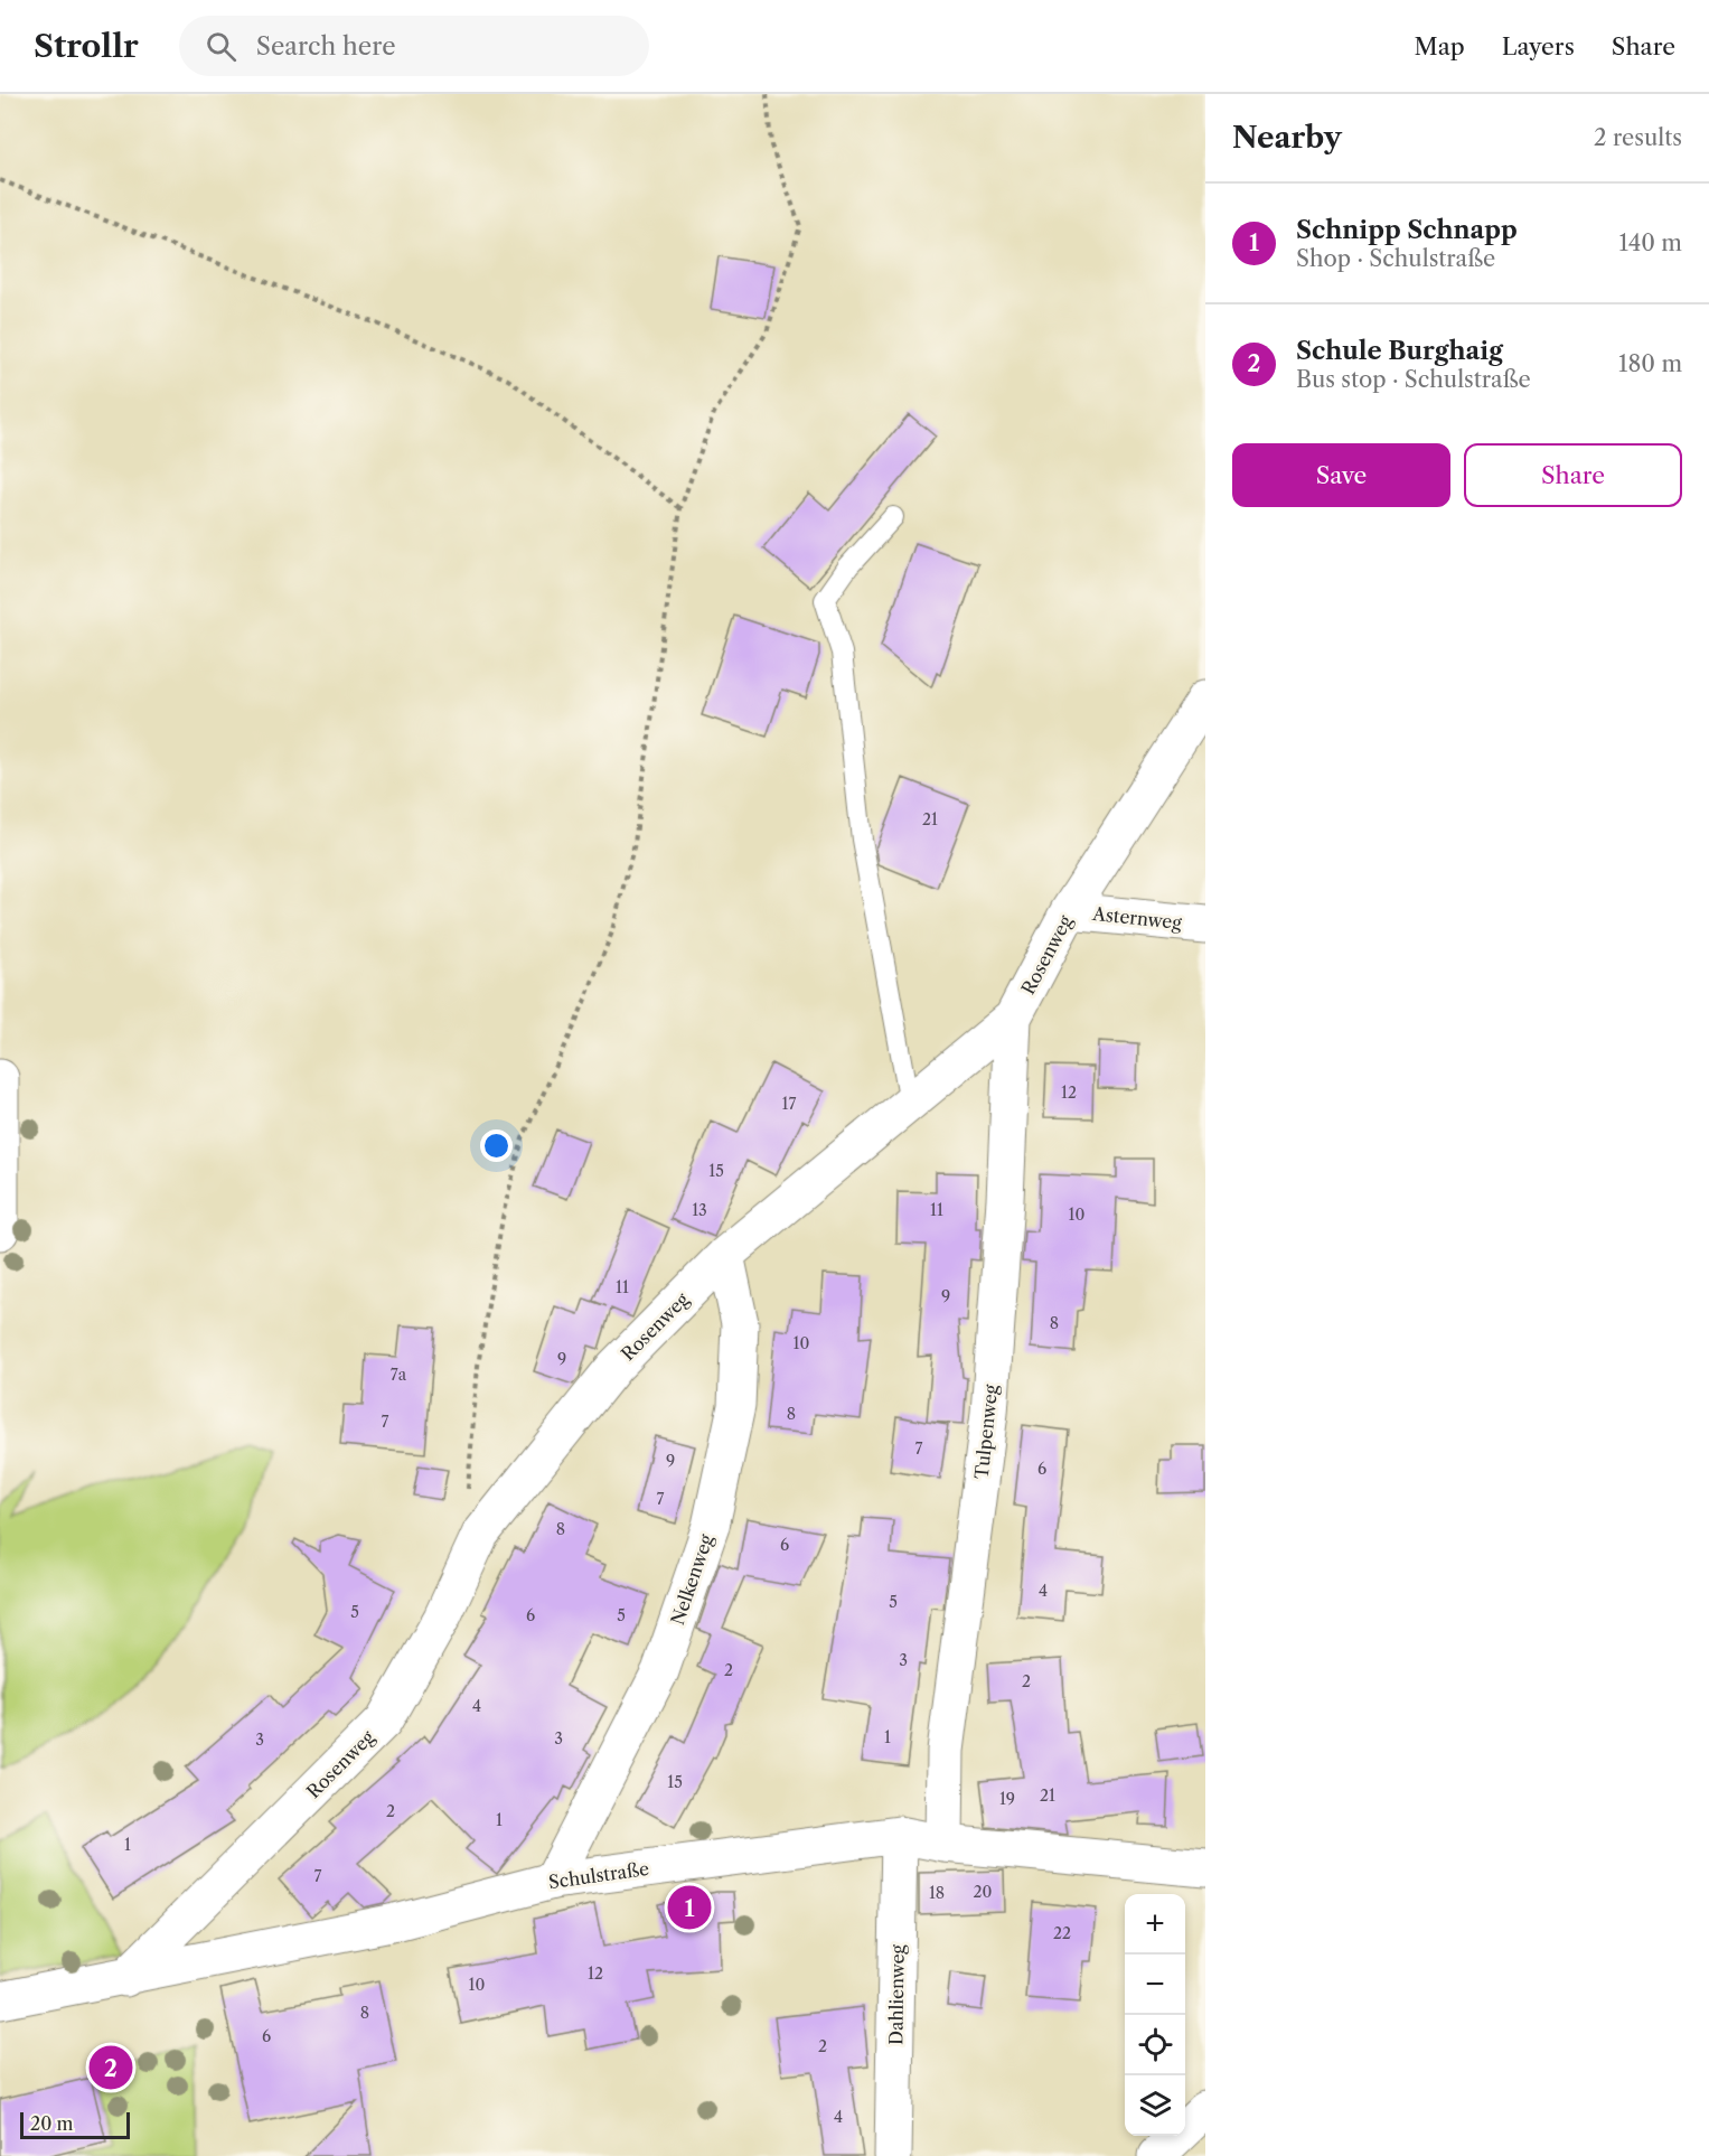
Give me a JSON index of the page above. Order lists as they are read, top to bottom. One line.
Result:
{"streets":{"street":["Asternweg","Rosenweg","Tulpenweg","Nelkenweg","Schulstraße","Dahlienweg"]},"crossings":[["Asternweg","Rosenweg"],["Rosenweg","Tulpenweg"],["Rosenweg","Nelkenweg"],["Rosenweg","Schulstraße"],["Tulpenweg","Schulstraße"],["Nelkenweg","Schulstraße"],["Schulstraße","Dahlienweg"]],"house_numbers":["21","12","17","15","13","11","10","11","9","8","10","9","7a","8","7","7","9","6","7","8","6","4","5","5","6","5","3","2","2","4","1","3","3","15","21","19","2","1","1","7","20","18","22","12","10","8","6","2","4"],"scale_bar":"20 m","page":{"header":"Strollr","search":"Search here","nav":["Map","Layers","Share"],"heading":["Nearby","2 results"],"list":[{"mark":"1","name":"Schnipp Schnapp","note":"Shop · Schulstraße","value":"140 m"},{"mark":"2","name":"Schule Burghaig","note":"Bus stop · Schulstraße","value":"180 m"}],"buttons":["Save","Share"],"pins":["1","2"],"map_buttons":["+","−"],"scale":"20 m"}}
